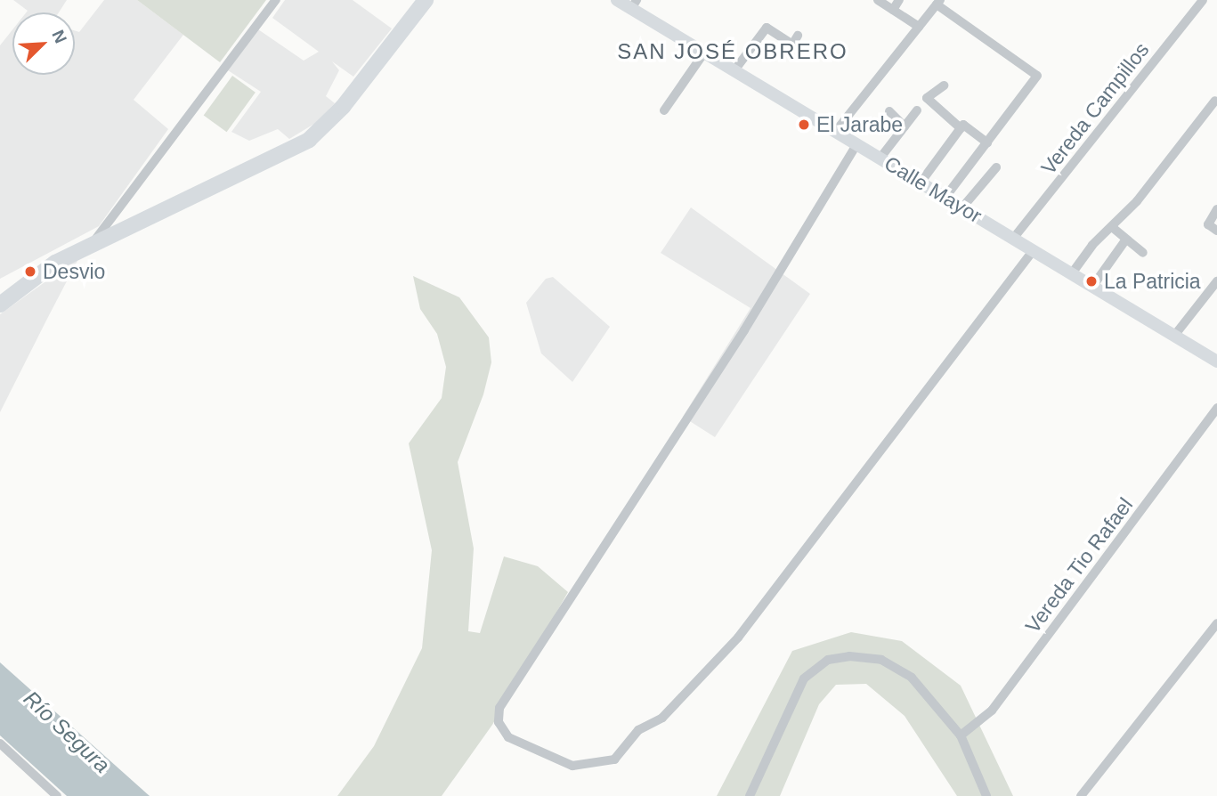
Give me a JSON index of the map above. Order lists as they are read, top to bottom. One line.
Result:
{"streets":{"main road":["Calle Mayor"],"street":["Vereda Campillos","Vereda Tio Rafael"]},"crossings":[["Vereda Campillos","Calle Mayor"]],"districts":["SAN JOSÉ OBRERO"],"water":["Río Segura"],"places":["El Jarabe","Desvio","La Patricia"],"north":"top right"}
